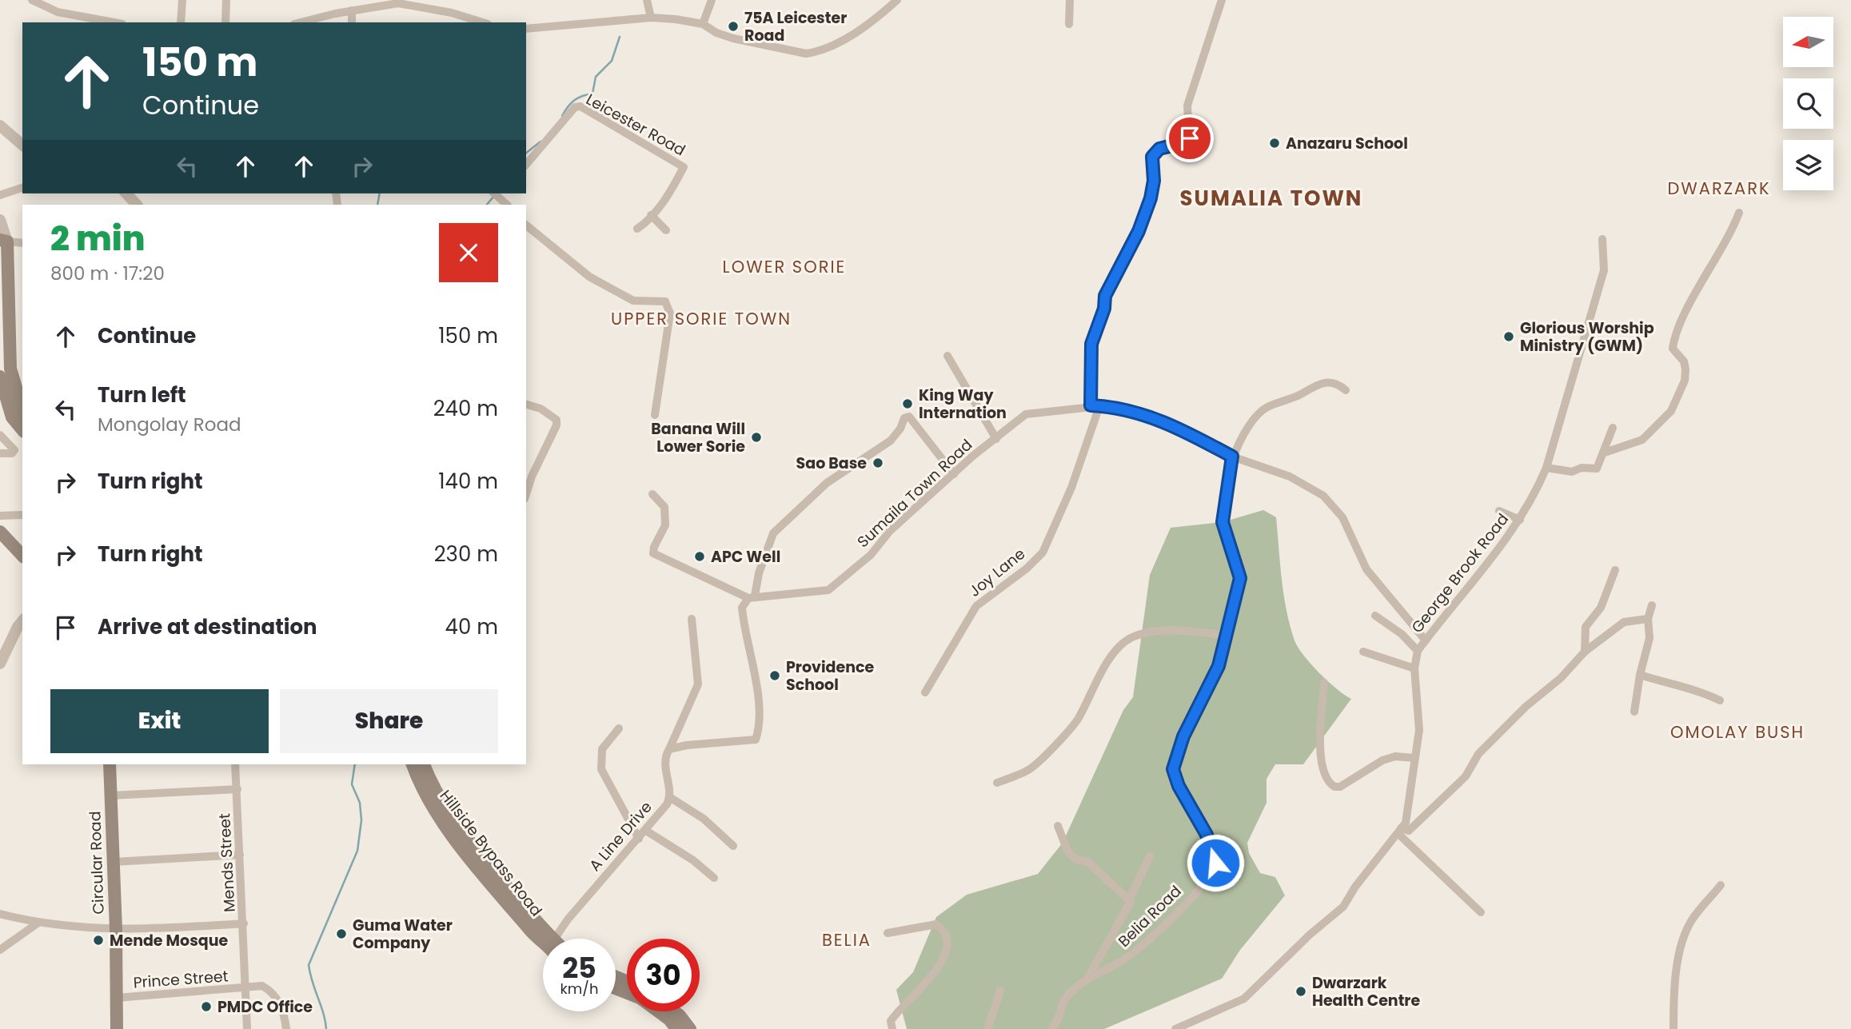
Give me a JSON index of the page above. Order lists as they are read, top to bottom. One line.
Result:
{"streets":{"main road":["Hillside Bypass Road","Circular Road"],"street":["Leicester Road","Sumaila Town Road","Joy Lane","George Brook Road","A Line Drive","Mends Street","Belia Road","Prince Street"]},"crossings":[["Sumaila Town Road","Joy Lane"],["Sumaila Town Road","George Brook Road"],["Circular Road","Prince Street"],["Mends Street","Prince Street"]],"districts":["DWARZARK","SUMALIA TOWN","LOWER SORIE","UPPER SORIE TOWN","OMOLAY BUSH","BELIA"],"places":["75A Leicester Road","Anazaru School","Glorious Worship Ministry (GWM)","King Way Internation","Banana Will Lower Sorie","Sao Base","APC Well","Providence School","Guma Water Company","Mende Mosque","Dwarzark Health Centre","PMDC Office"],"north":"left","page":{"turn":["150 m","Continue"],"heading":["2 min","800 m · 17:20"],"list":[{"name":"Continue","value":"150 m"},{"name":"Turn left","note":"Mongolay Road","value":"240 m"},{"name":"Turn right","value":"140 m"},{"name":"Turn right","value":"230 m"},{"name":"Arrive at destination","value":"40 m"}],"buttons":["Exit","Share"],"speed":"25 km/h","limit":"30"}}
